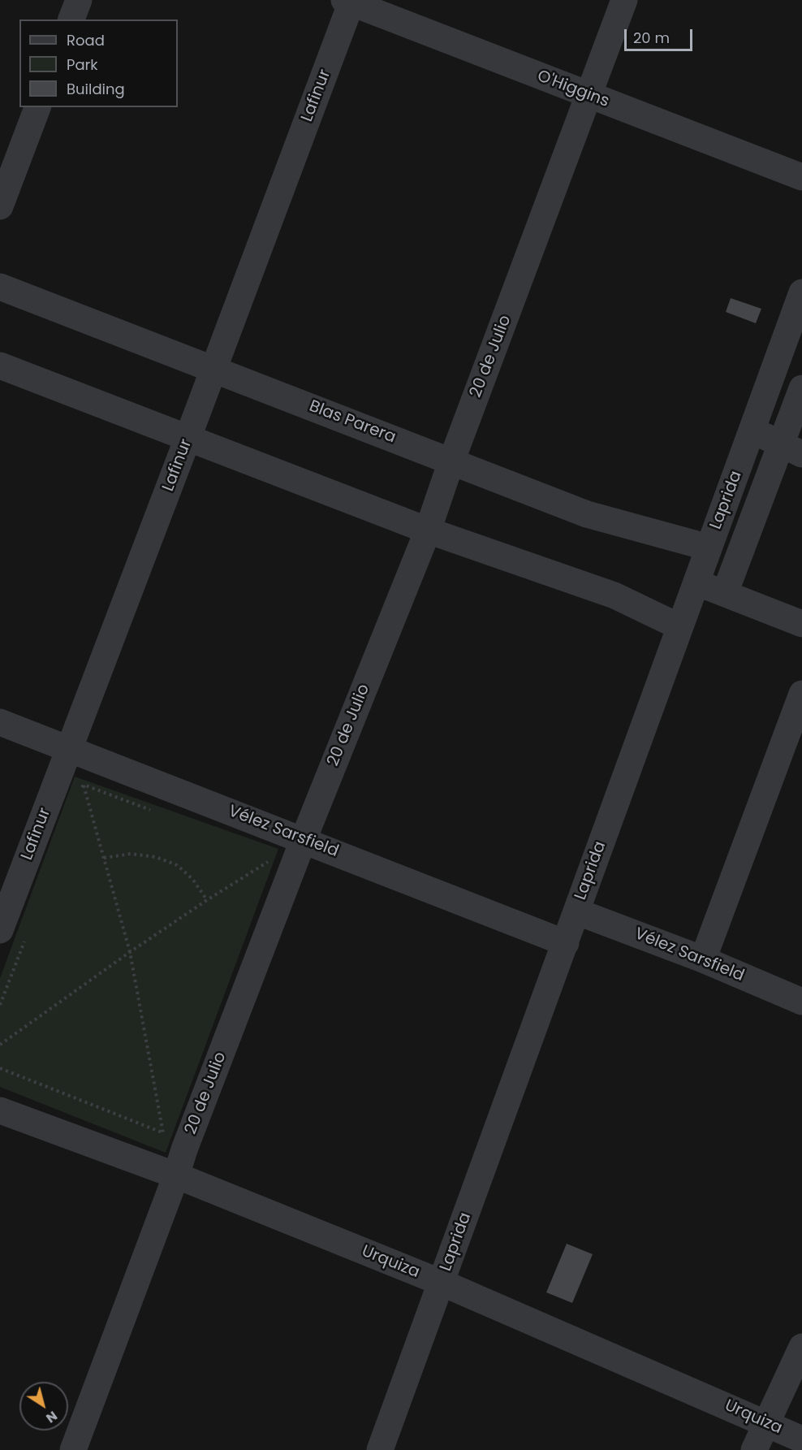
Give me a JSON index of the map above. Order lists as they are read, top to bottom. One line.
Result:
{"streets":{"street":["O'Higgins","Lafinur","20 de Julio","Blas Parera","Laprida","Vélez Sarsfield","Urquiza"]},"crossings":[["O'Higgins","Lafinur"],["O'Higgins","20 de Julio"],["Lafinur","Blas Parera"],["Lafinur","Vélez Sarsfield"],["20 de Julio","Blas Parera"],["20 de Julio","Vélez Sarsfield"],["20 de Julio","Urquiza"],["Blas Parera","Laprida"],["Laprida","Vélez Sarsfield"],["Laprida","Urquiza"]],"legend":["Road","Park","Building"],"scale_bar":"20 m","north":"bottom right"}
